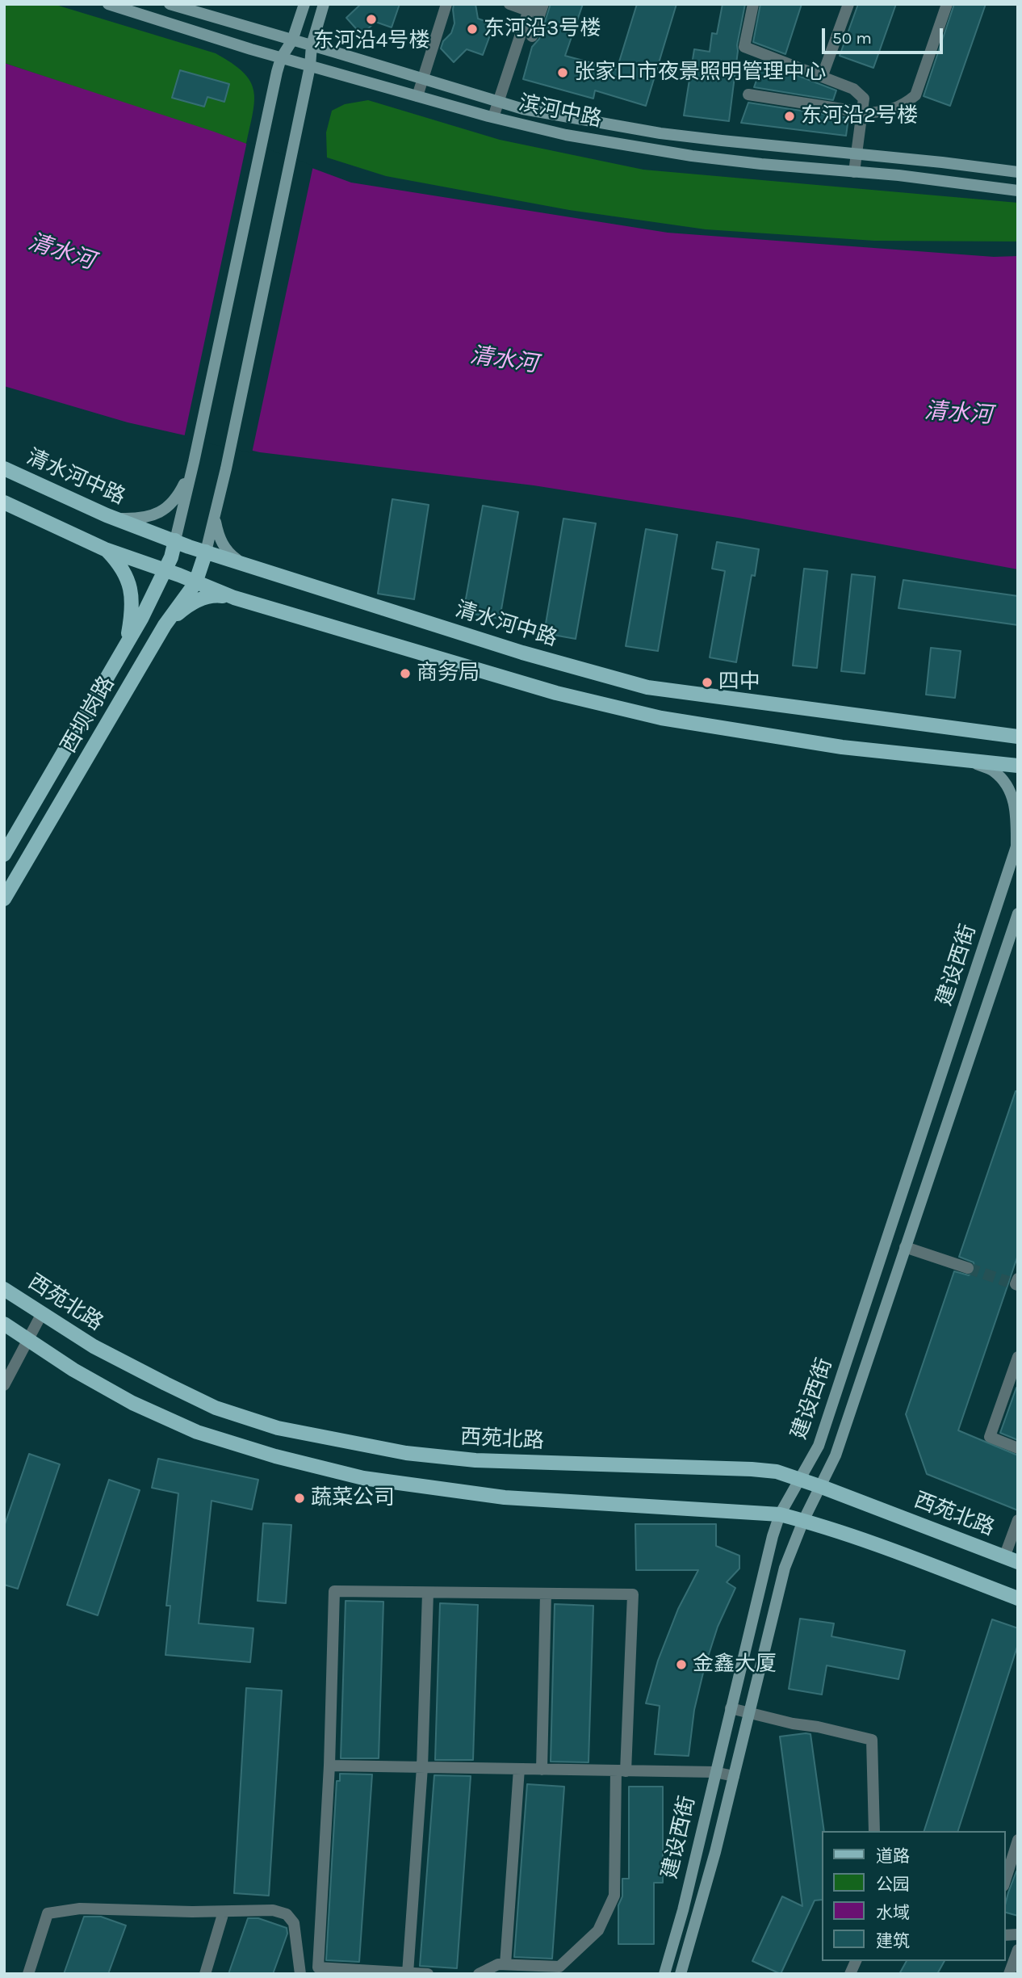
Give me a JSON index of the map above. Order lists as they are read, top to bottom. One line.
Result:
{"streets":{"main road":["滨河中路","清水河中路","西坝岗路","建设西街","西苑北路"]},"crossings":[["清水河中路","西坝岗路"],["建设西街","西苑北路"]],"water":["清水河"],"places":["东河沿4号楼","东河沿3号楼","张家口市夜景照明管理中心","东河沿2号楼","商务局","四中","蔬菜公司","金鑫大厦"],"legend":["道路","公园","水域","建筑"],"scale_bar":"50 m"}
